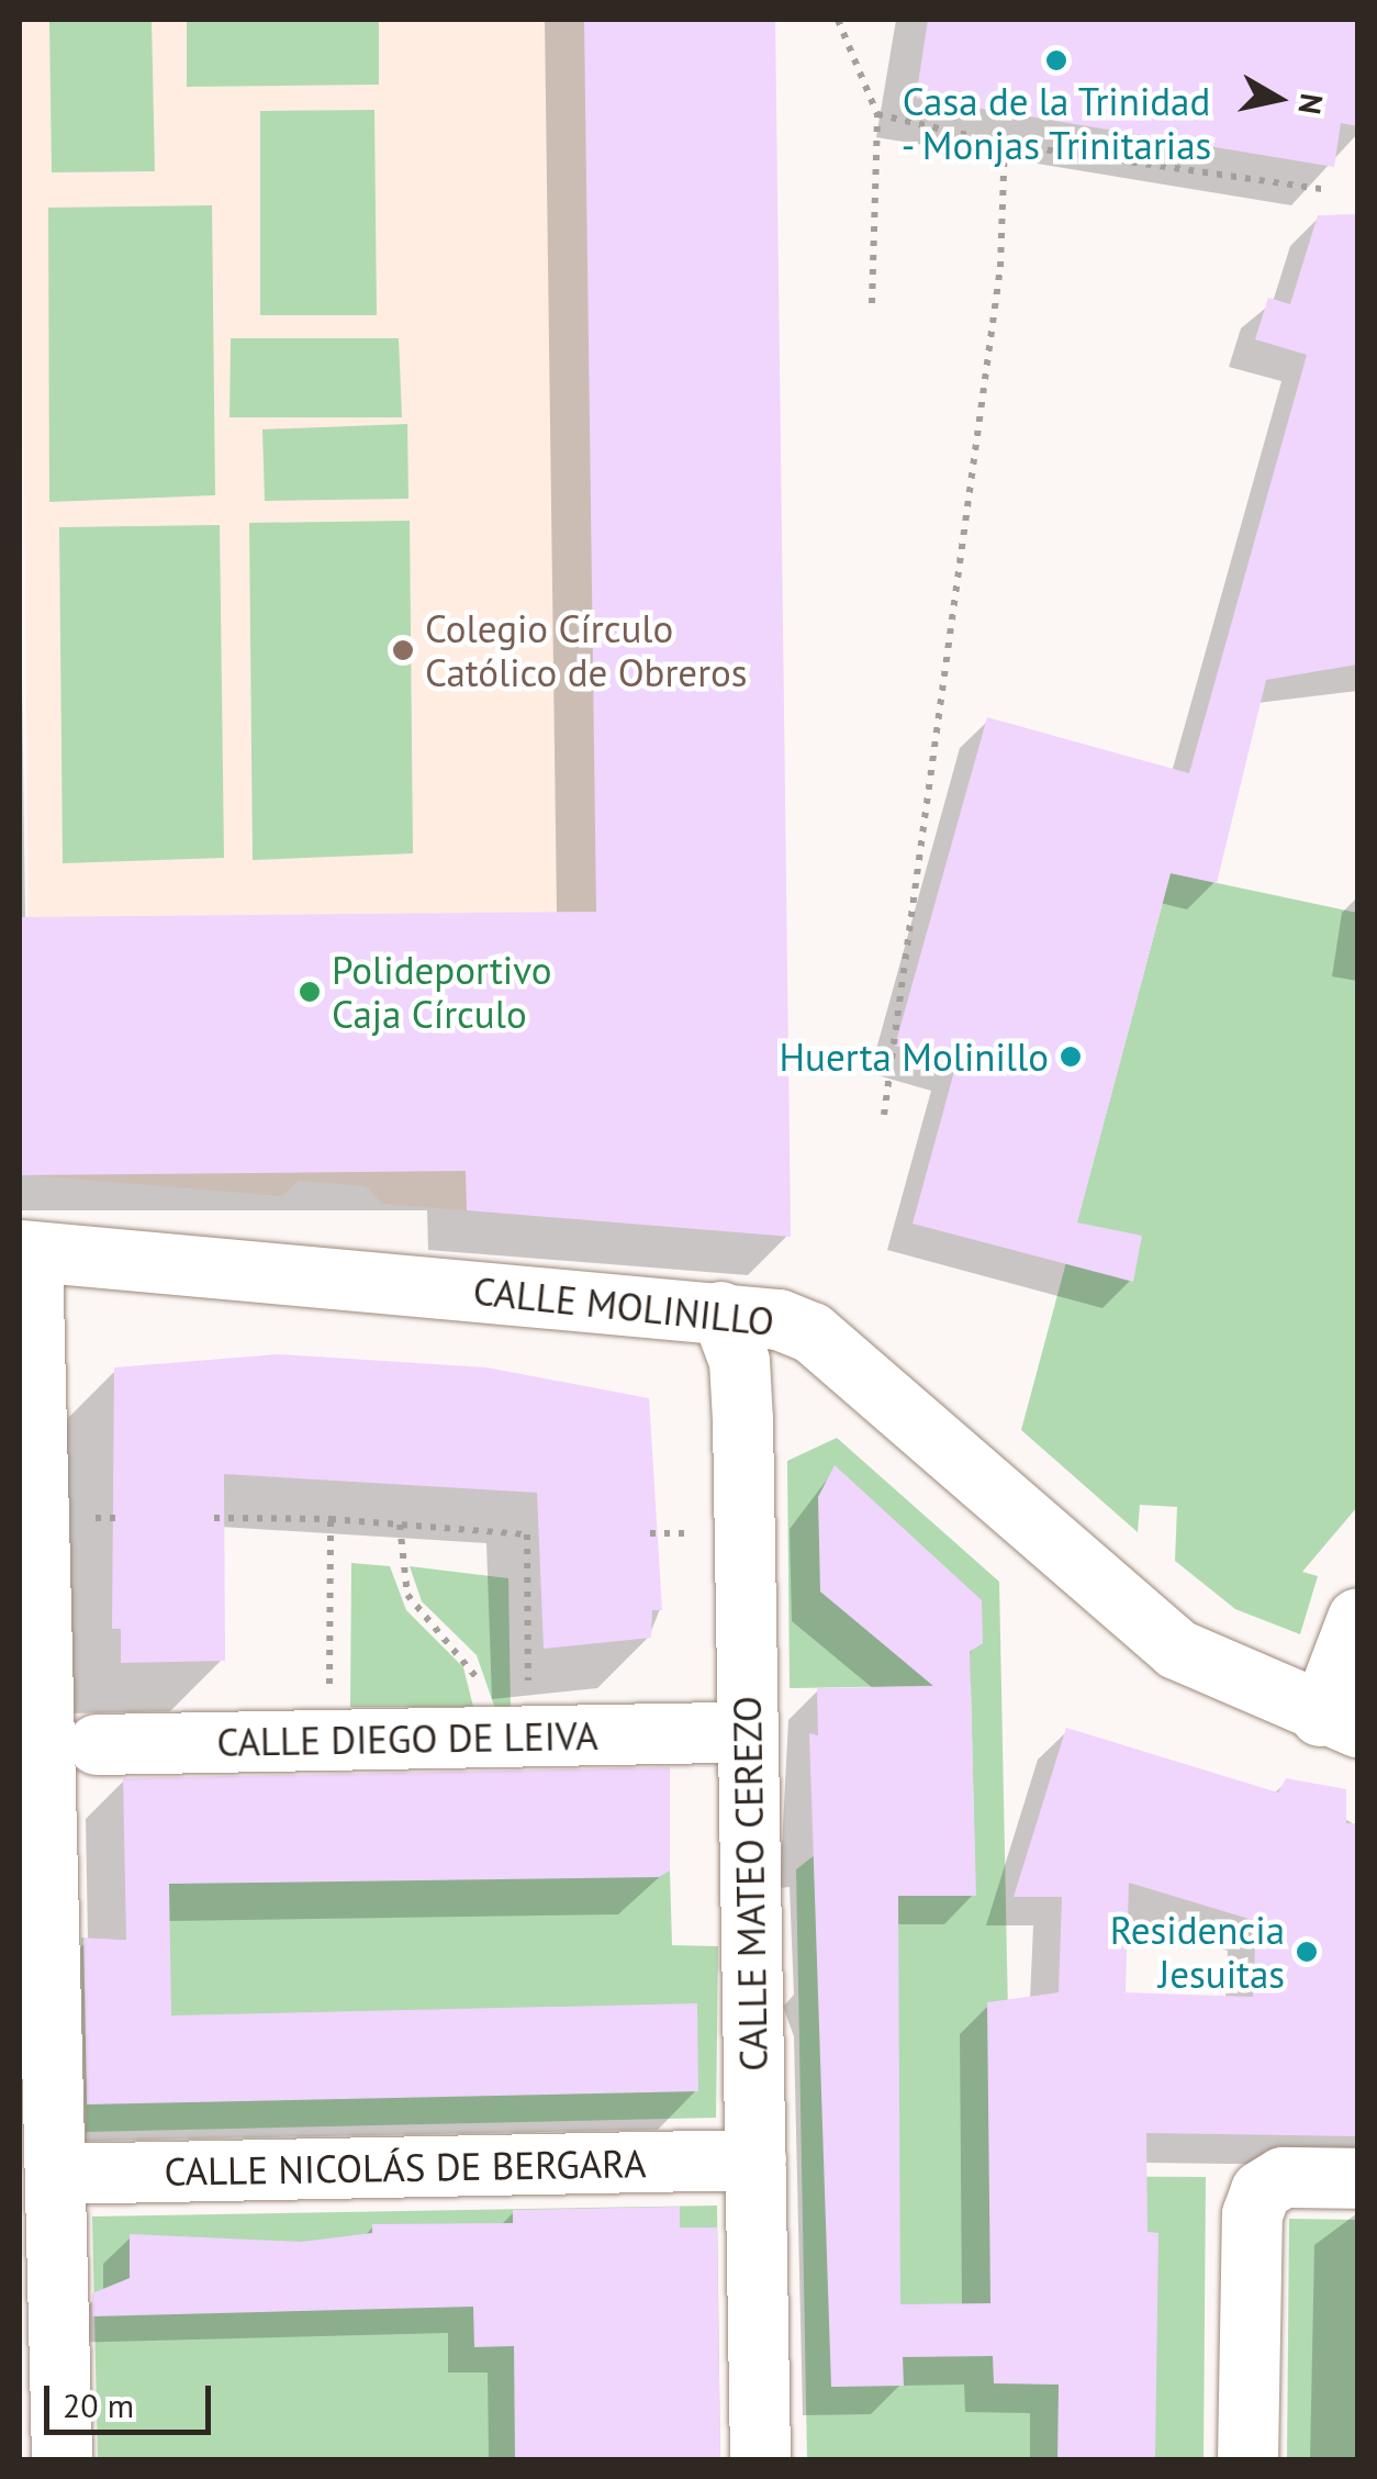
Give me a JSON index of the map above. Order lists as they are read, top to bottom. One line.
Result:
{"streets":{"street":["CALLE MOLINILLO","CALLE DIEGO DE LEIVA","CALLE MATEO CEREZO","CALLE NICOLÁS DE BERGARA"]},"crossings":[["CALLE MOLINILLO","CALLE MATEO CEREZO"],["CALLE MATEO CEREZO","CALLE NICOLÁS DE BERGARA"]],"places":["Casa de la Trinidad - Monjas Trinitarias","Colegio Círculo Católico de Obreros","Polideportivo Caja Círculo","Huerta Molinillo","Residencia Jesuitas"],"scale_bar":"20 m","north":"right"}
